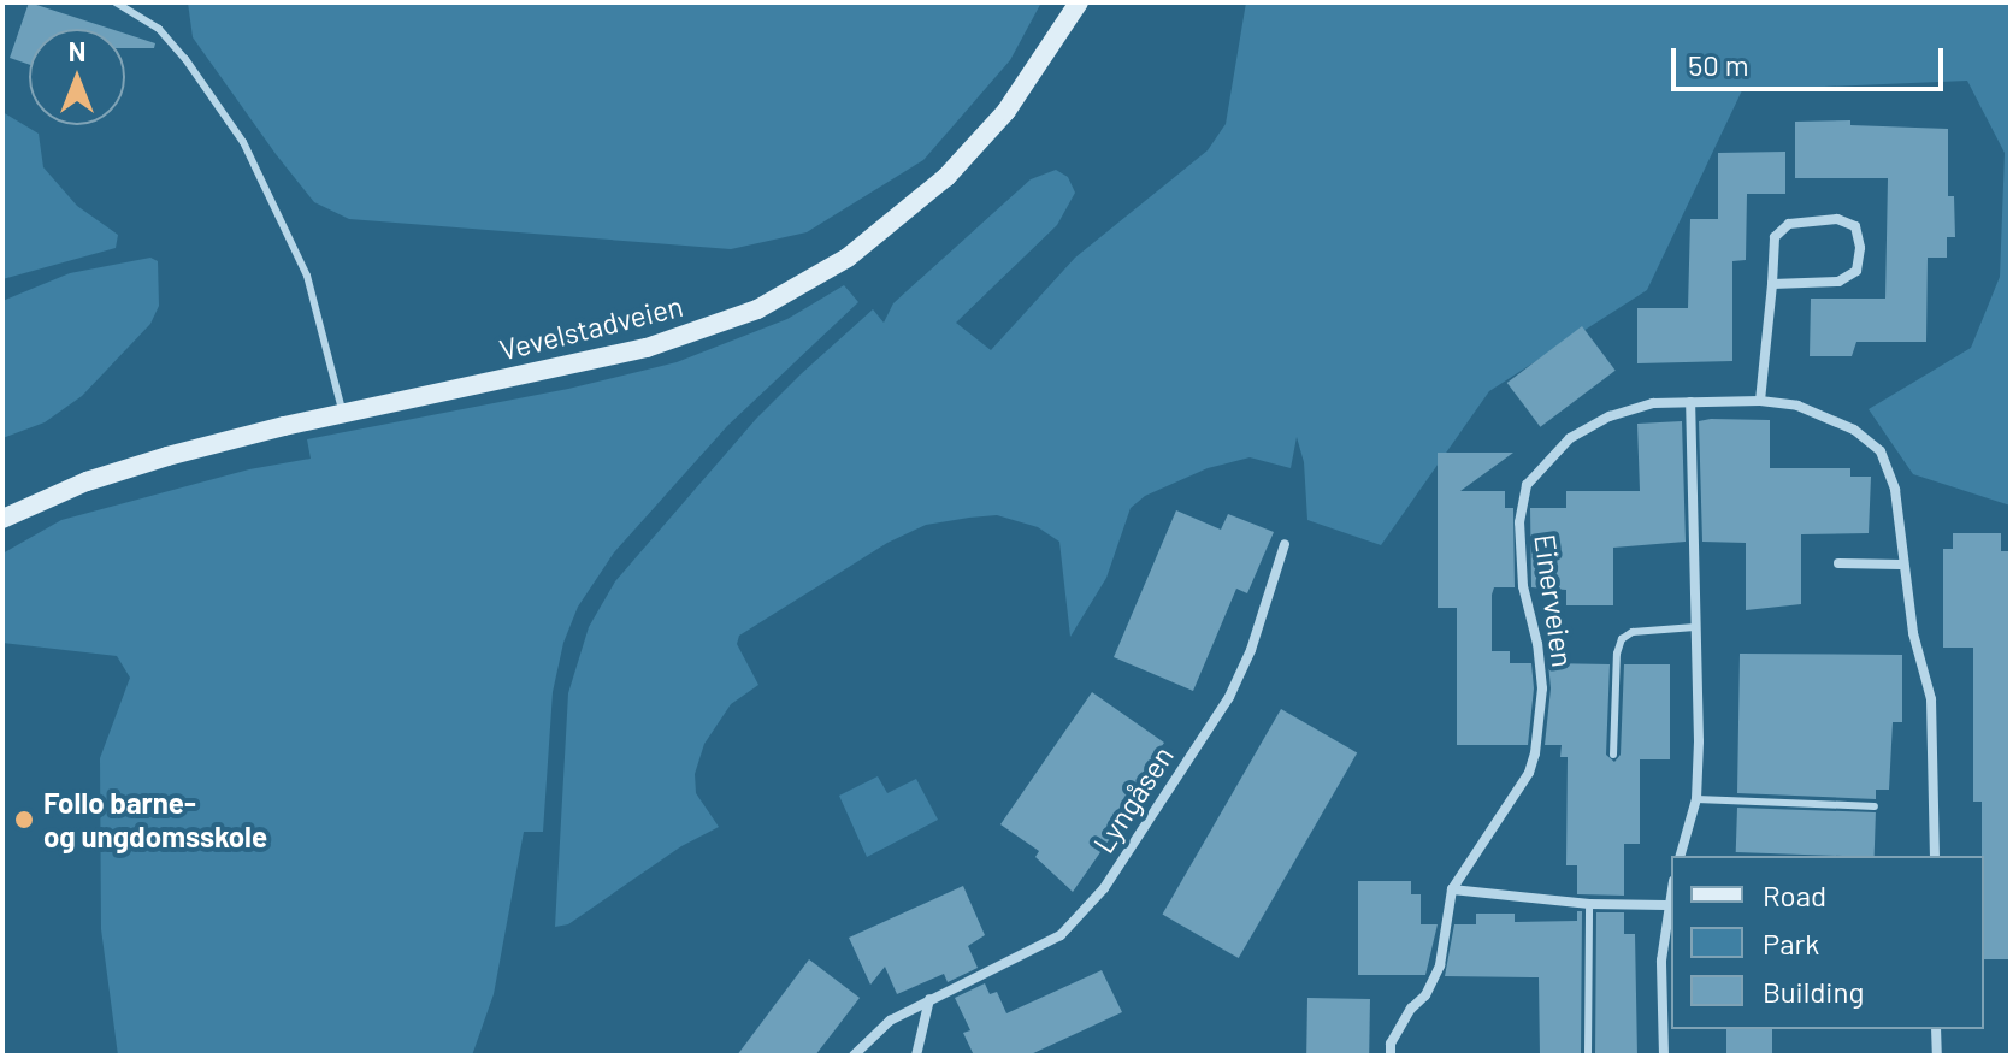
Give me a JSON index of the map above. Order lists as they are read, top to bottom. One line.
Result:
{"streets":{"main road":["Vevelstadveien"],"street":["Einerveien","Lyngåsen"]},"places":["Follo barne- og ungdomsskole"],"legend":["Road","Park","Building"],"scale_bar":"50 m","north":"top"}
